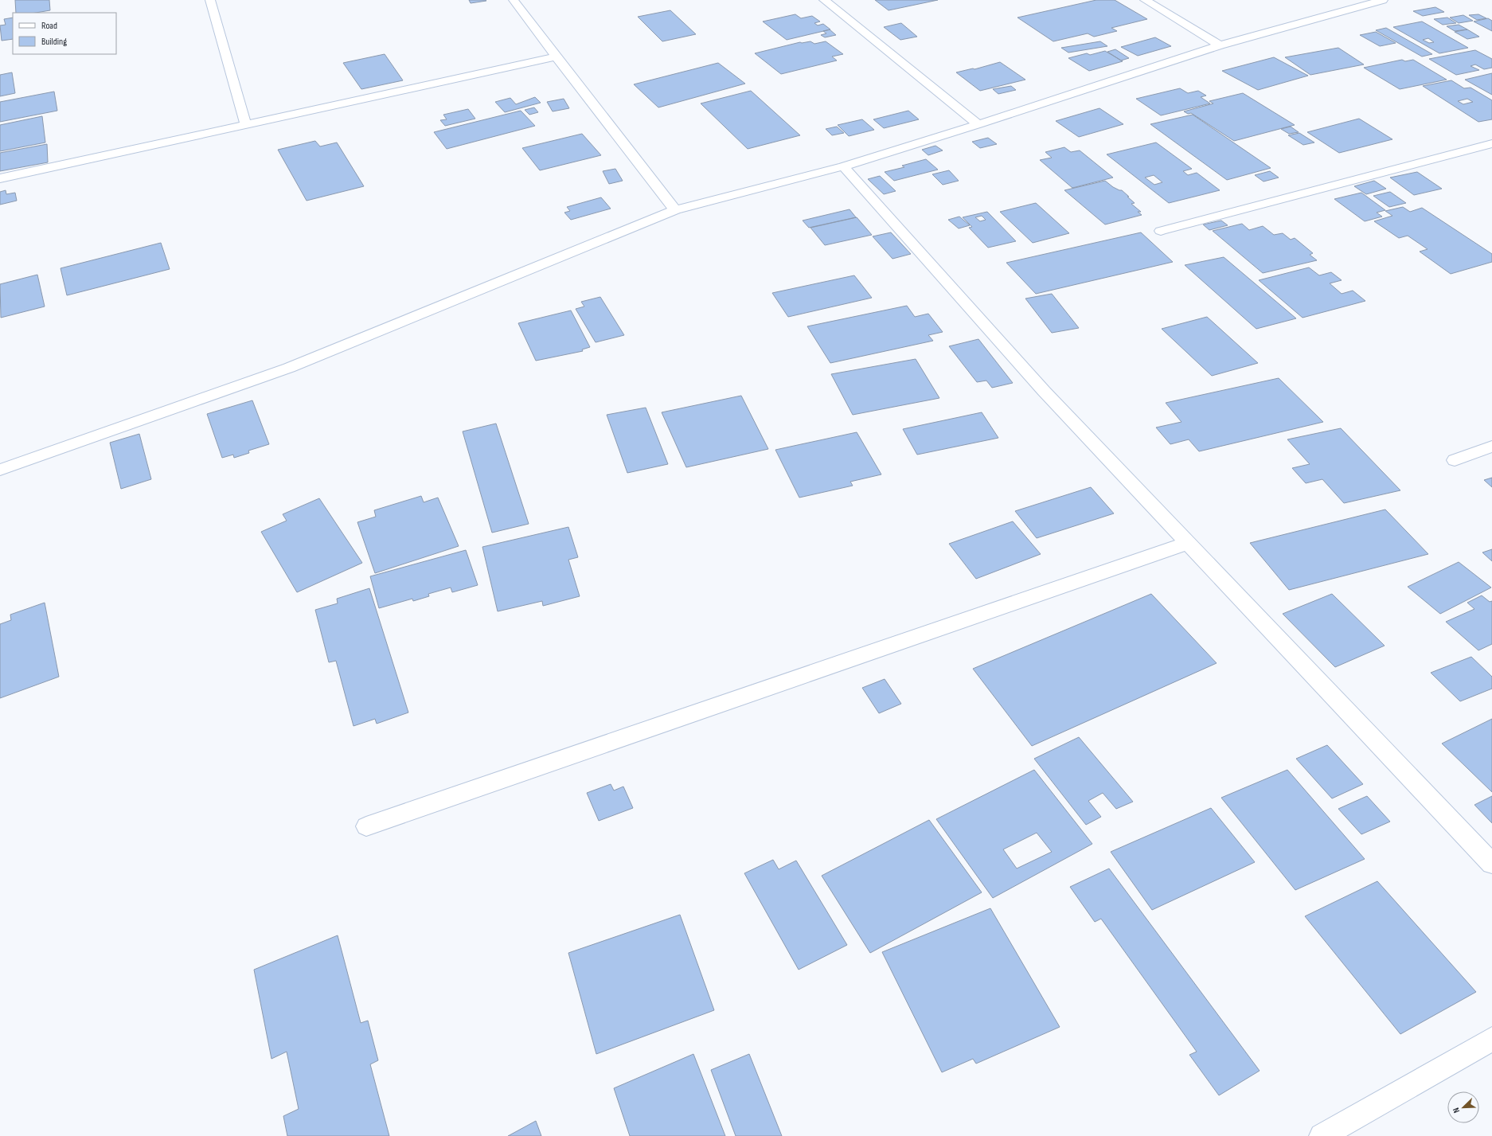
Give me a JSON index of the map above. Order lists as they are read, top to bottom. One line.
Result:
{"legend":["Road","Building"],"north":"bottom left"}
